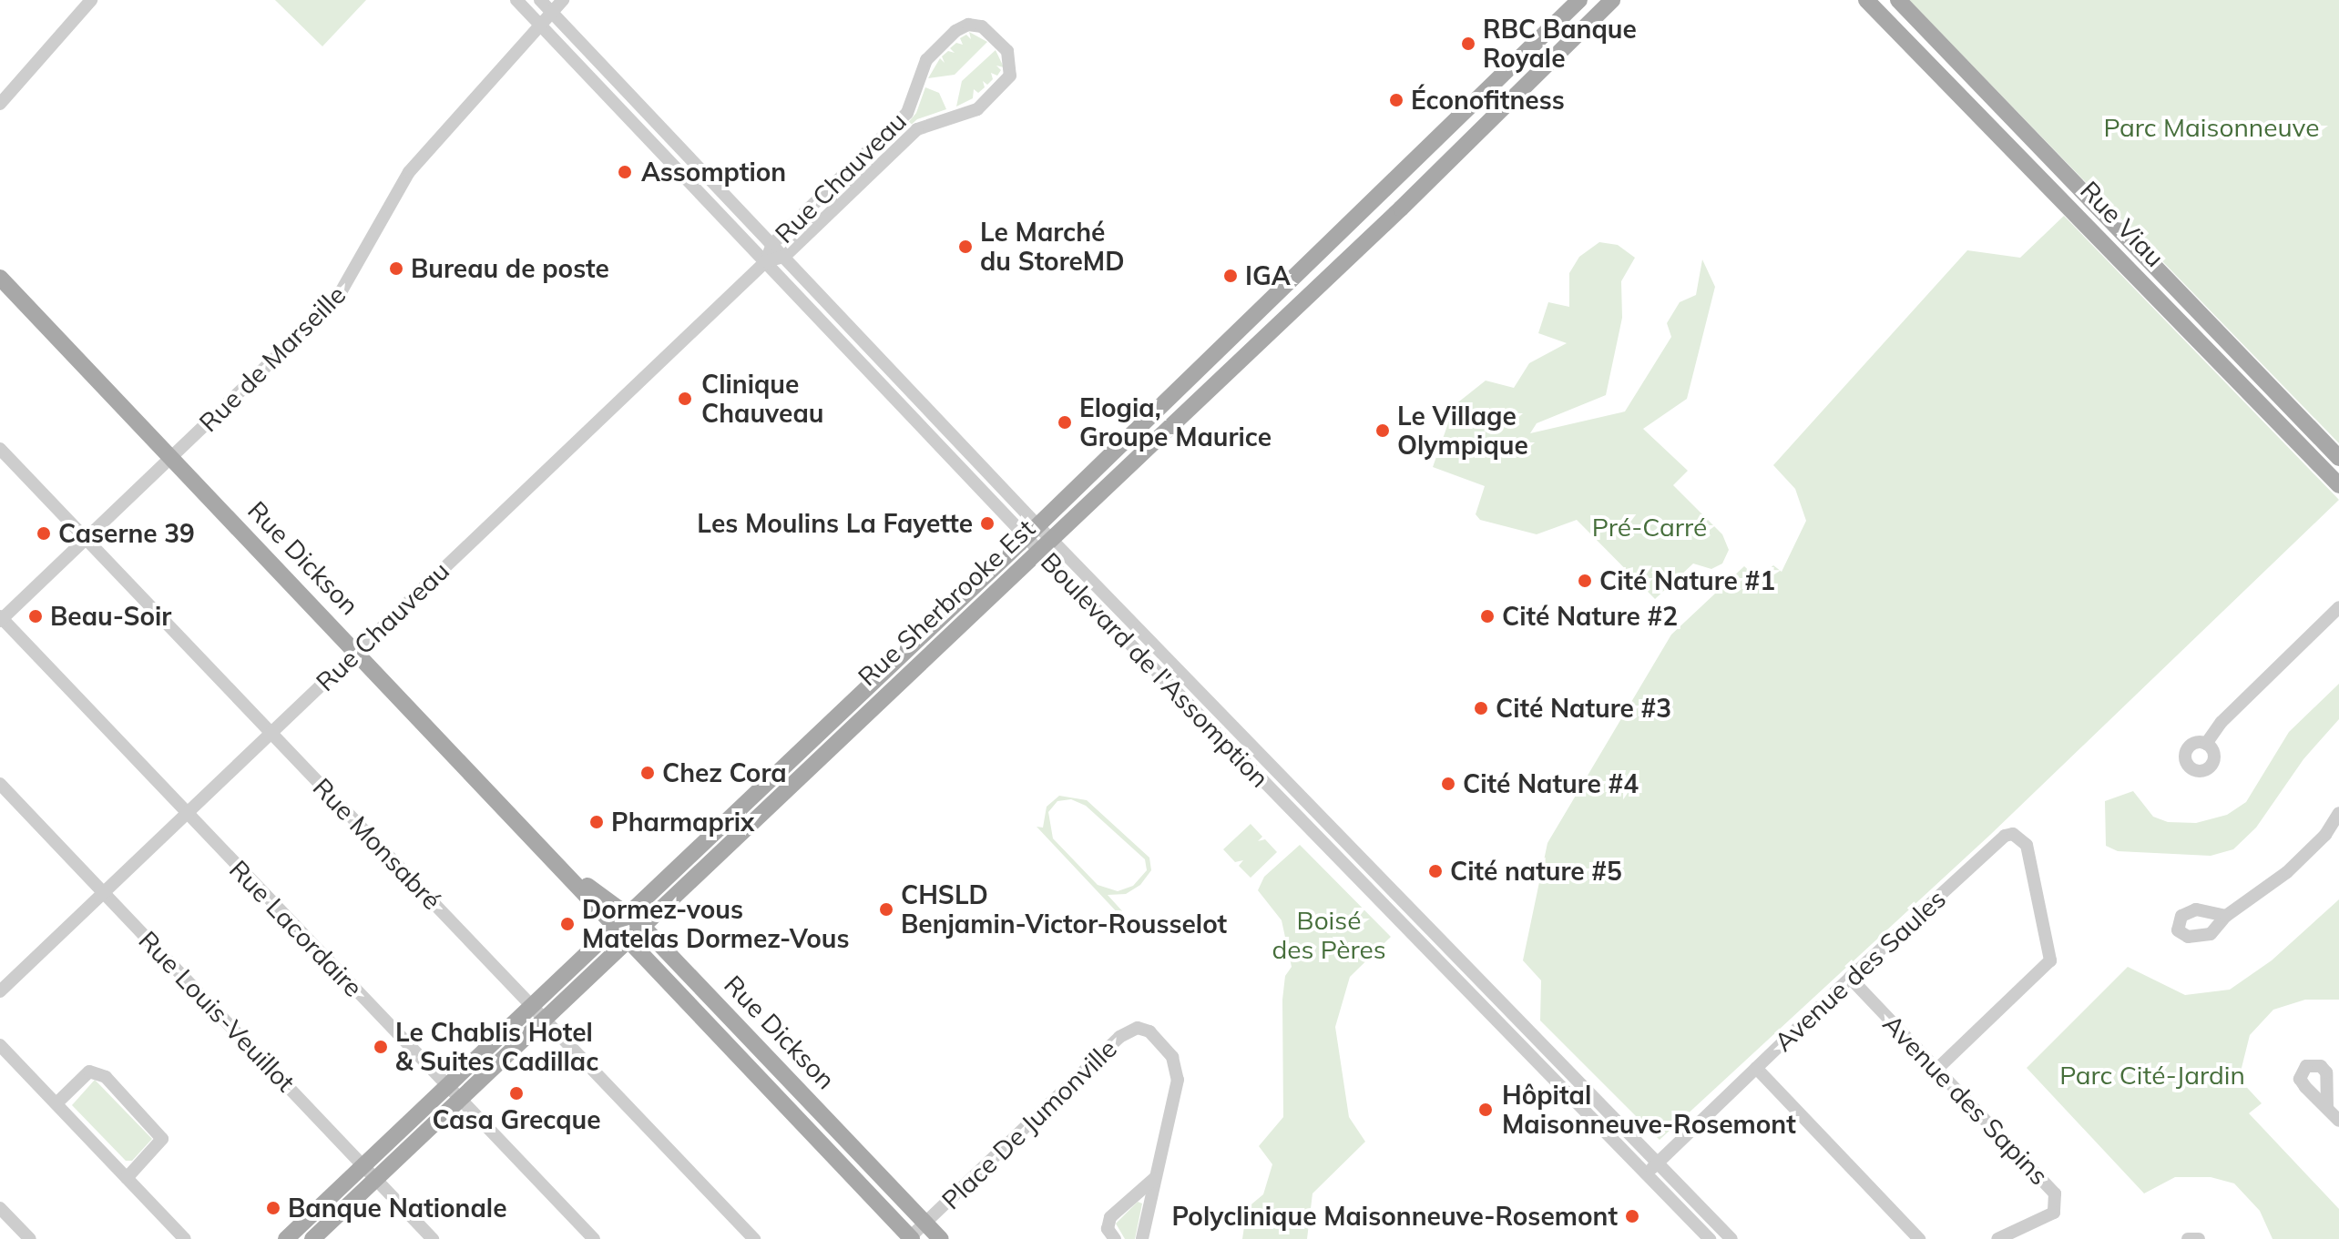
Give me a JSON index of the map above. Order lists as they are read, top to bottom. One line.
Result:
{"streets":{"main road":["Rue Viau","Rue Dickson","Rue Sherbrooke Est"],"street":["Rue Chauveau","Rue de Marseille","Boulevard de l'Assomption","Rue Monsabré","Rue Lacordaire","Avenue des Saules","Rue Louis-Veuillot","Avenue des Sapins","Place De Jumonville"]},"crossings":[["Rue Chauveau","Rue Dickson"],["Rue Chauveau","Boulevard de l'Assomption"],["Rue Chauveau","Rue Monsabré"],["Rue Chauveau","Rue Lacordaire"],["Rue Chauveau","Rue Louis-Veuillot"],["Rue de Marseille","Rue Dickson"],["Rue de Marseille","Boulevard de l'Assomption"],["Rue de Marseille","Rue Monsabré"],["Rue de Marseille","Rue Lacordaire"],["Rue Dickson","Rue Sherbrooke Est"],["Rue Dickson","Place De Jumonville"],["Rue Sherbrooke Est","Boulevard de l'Assomption"],["Rue Sherbrooke Est","Rue Monsabré"],["Rue Sherbrooke Est","Rue Lacordaire"],["Rue Sherbrooke Est","Rue Louis-Veuillot"],["Boulevard de l'Assomption","Avenue des Saules"],["Avenue des Saules","Avenue des Sapins"]],"parks":["Parc Maisonneuve","Pré-Carré","Boisé des Pères","Parc Cité-Jardin"],"places":["RBC Banque Royale","Éconofitness","Assomption","Le Marché du StoreMD","Bureau de poste","IGA","Clinique Chauveau","Elogia, Groupe Maurice","Le Village Olympique","Les Moulins La Fayette","Caserne 39","Cité Nature #1","Beau-Soir","Cité Nature #2","Cité Nature #3","Chez Cora","Cité Nature #4","Pharmaprix","Cité nature #5","CHSLD Benjamin-Victor-Rousselot","Dormez-vous Matelas Dormez-Vous","Le Chablis Hotel & Suites Cadillac","Casa Grecque","Hôpital Maisonneuve-Rosemont","Banque Nationale","Polyclinique Maisonneuve-Rosemont"]}
